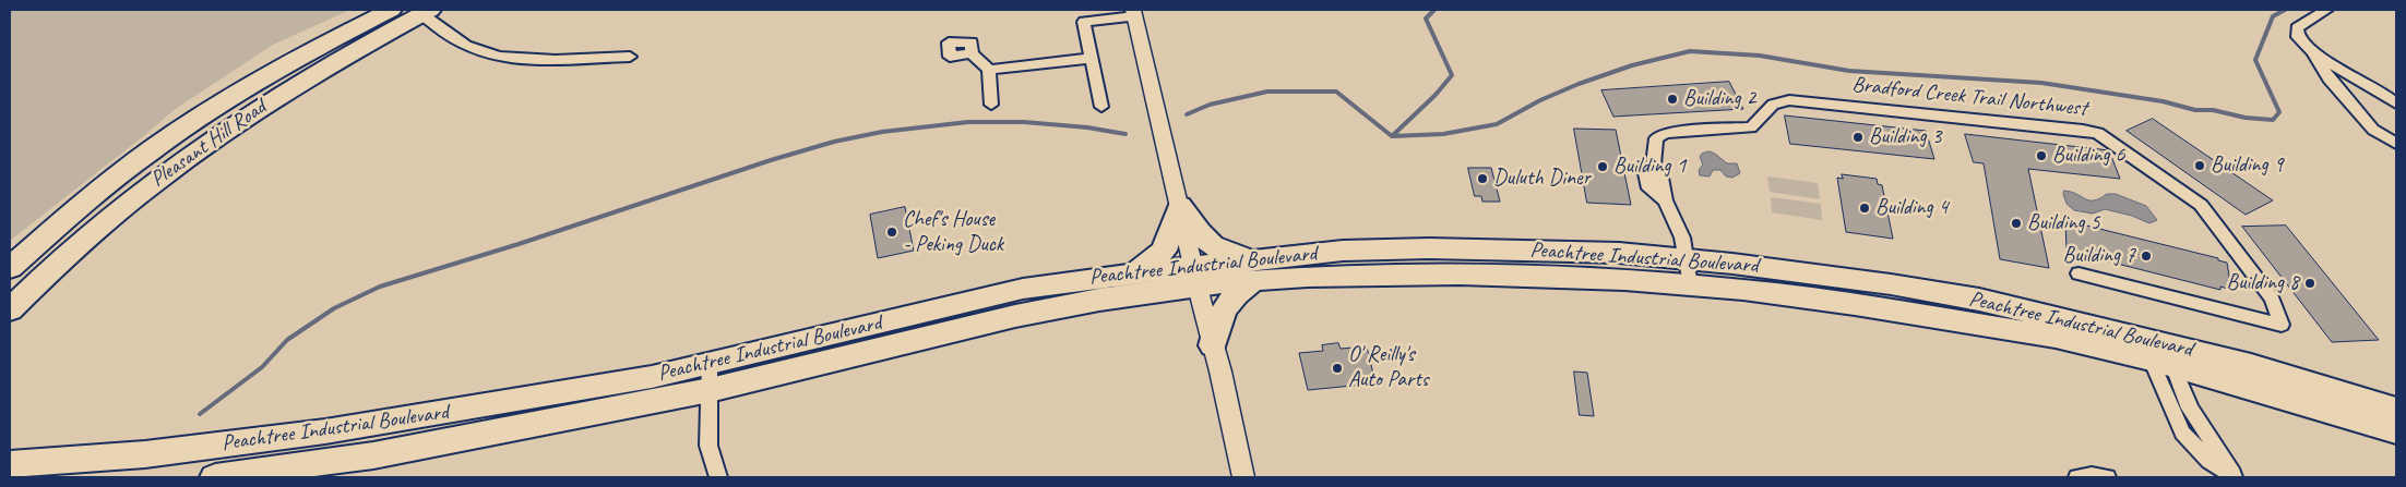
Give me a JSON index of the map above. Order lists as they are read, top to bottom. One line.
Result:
{"streets":{"highway":["Pleasant Hill Road","Peachtree Industrial Boulevard"],"street":["Bradford Creek Trail Northwest"]},"crossings":[["Bradford Creek Trail Northwest","Peachtree Industrial Boulevard"]],"places":["Building 2","Building 3","Building 6","Building 9","Building 1","Duluth Diner","Building 4","Building 5","Chef's House - Peking Duck","Building 7","Building 8","O' Reilly's Auto Parts"]}
